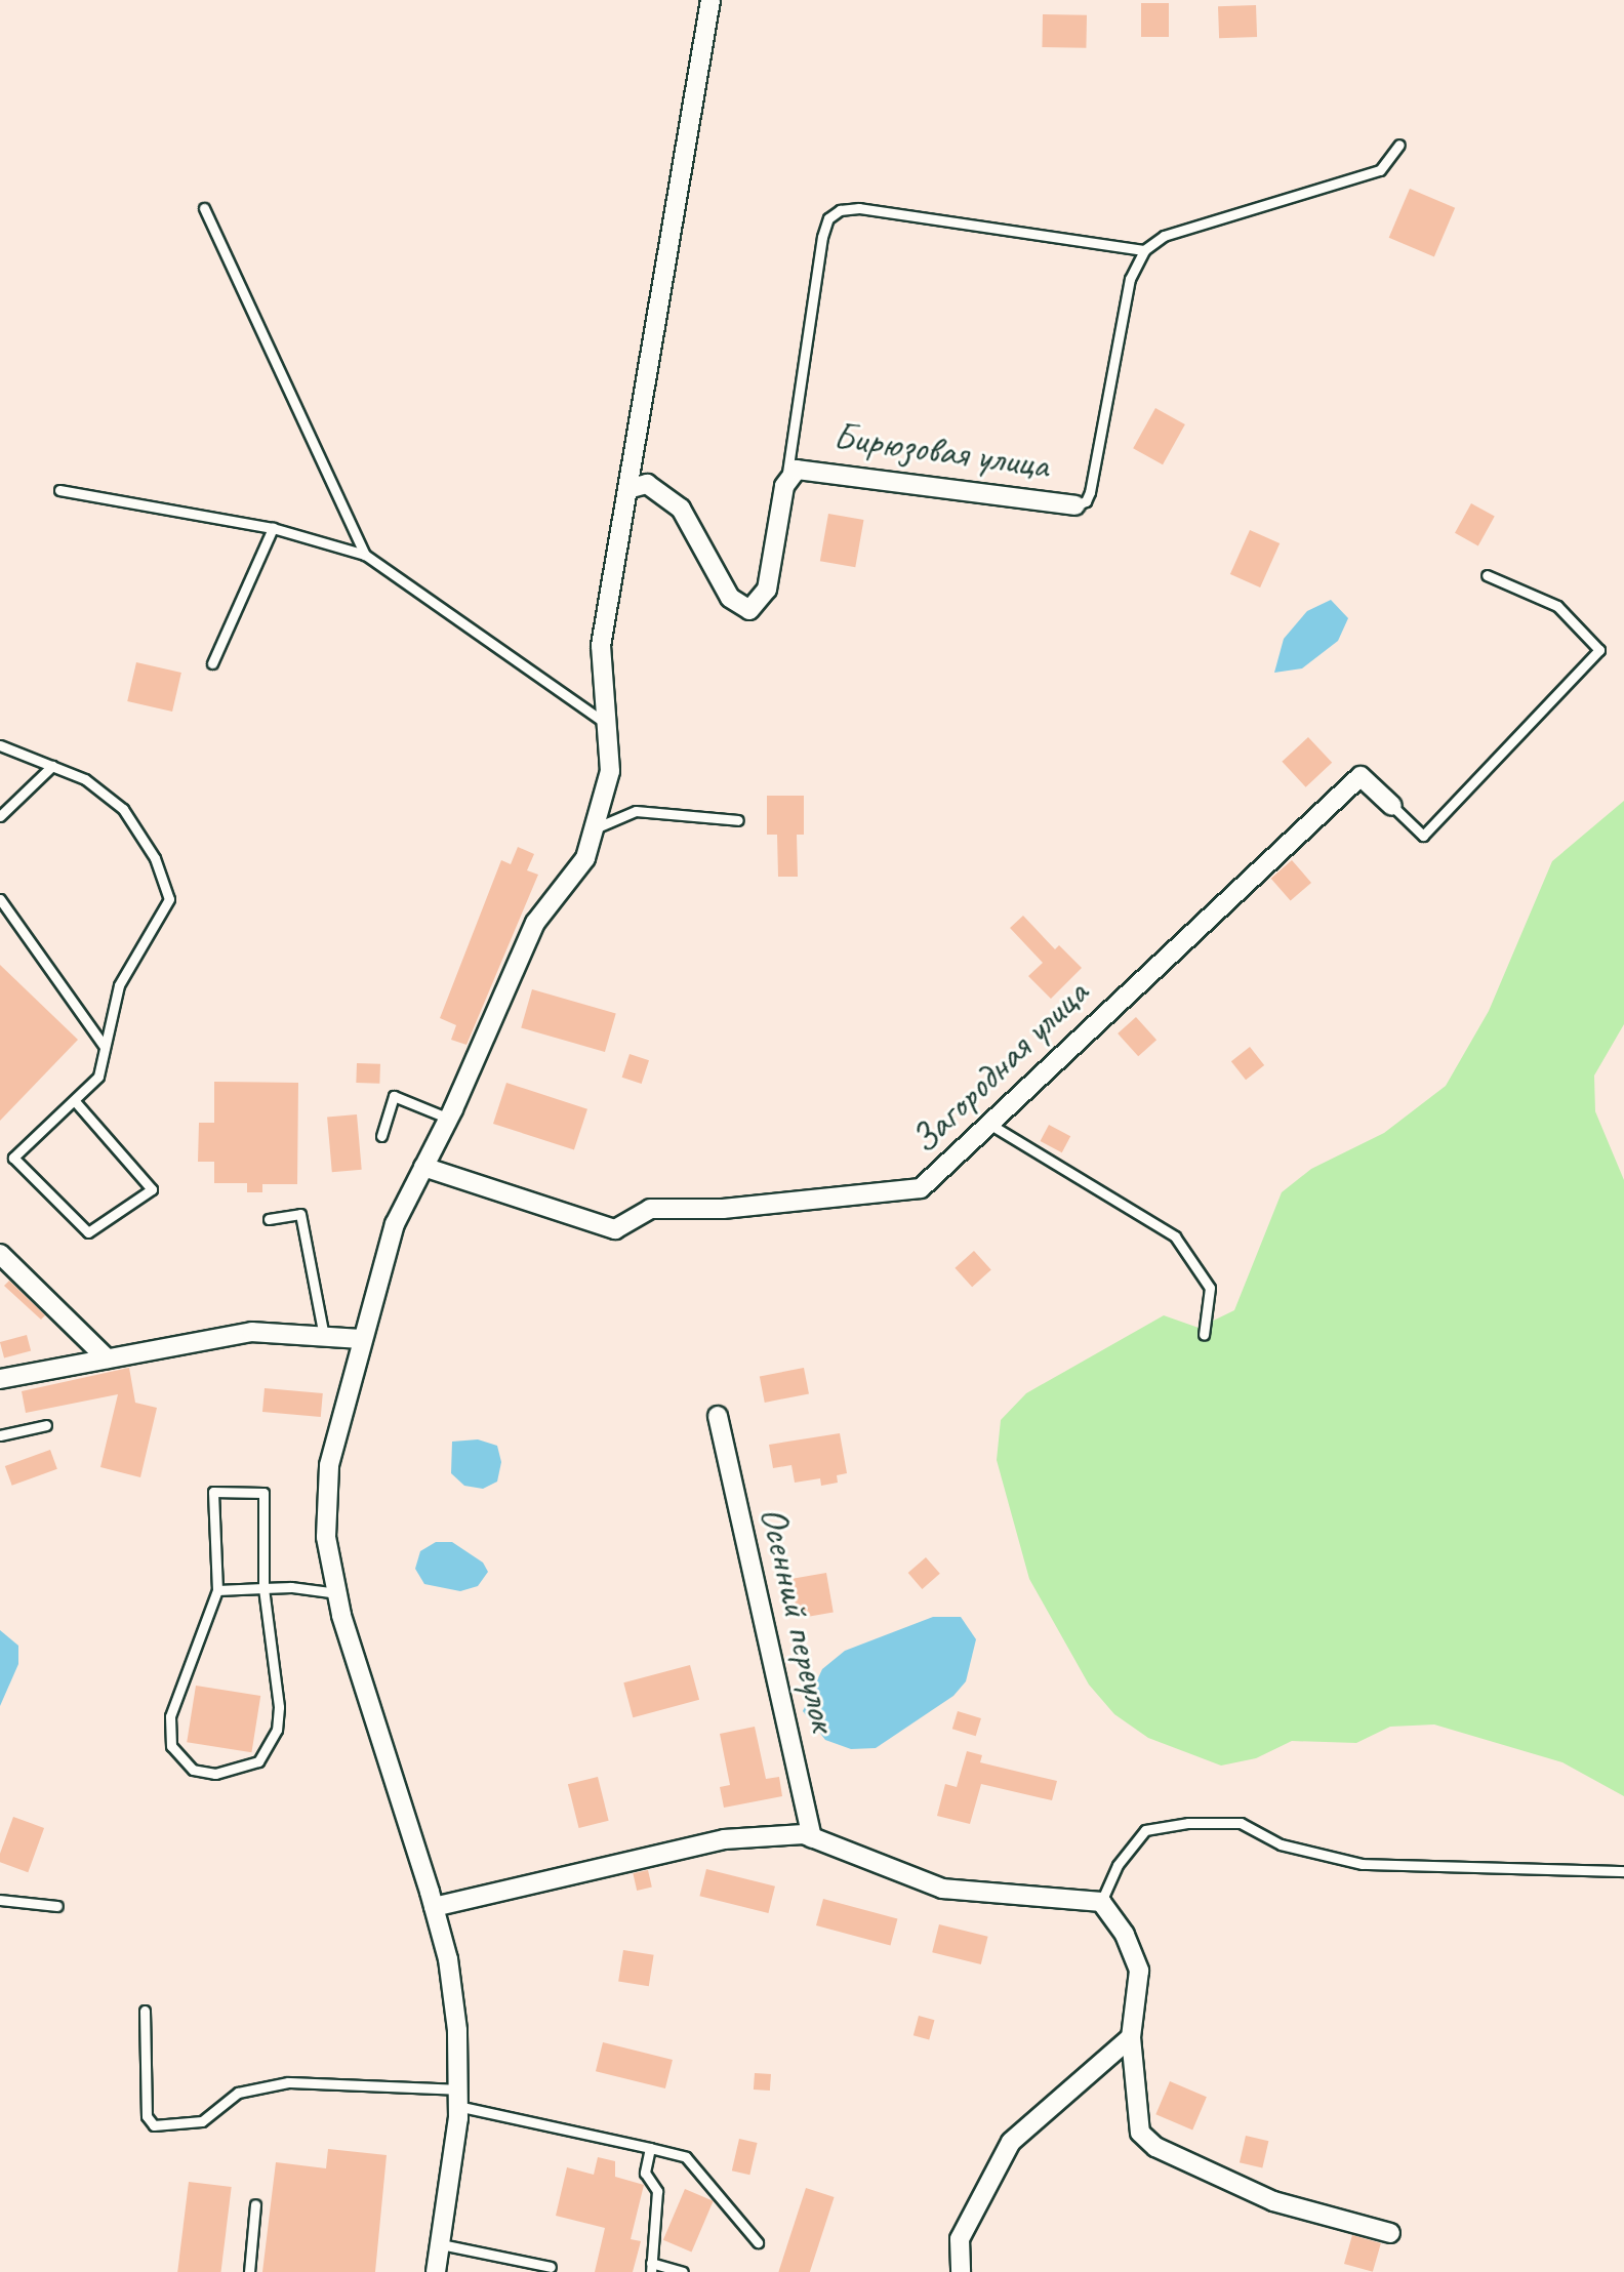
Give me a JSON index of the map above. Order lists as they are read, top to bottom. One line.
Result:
{"streets":{"street":["Бирюзовая улица","Загородная улица","Осенний переулок"]}}
